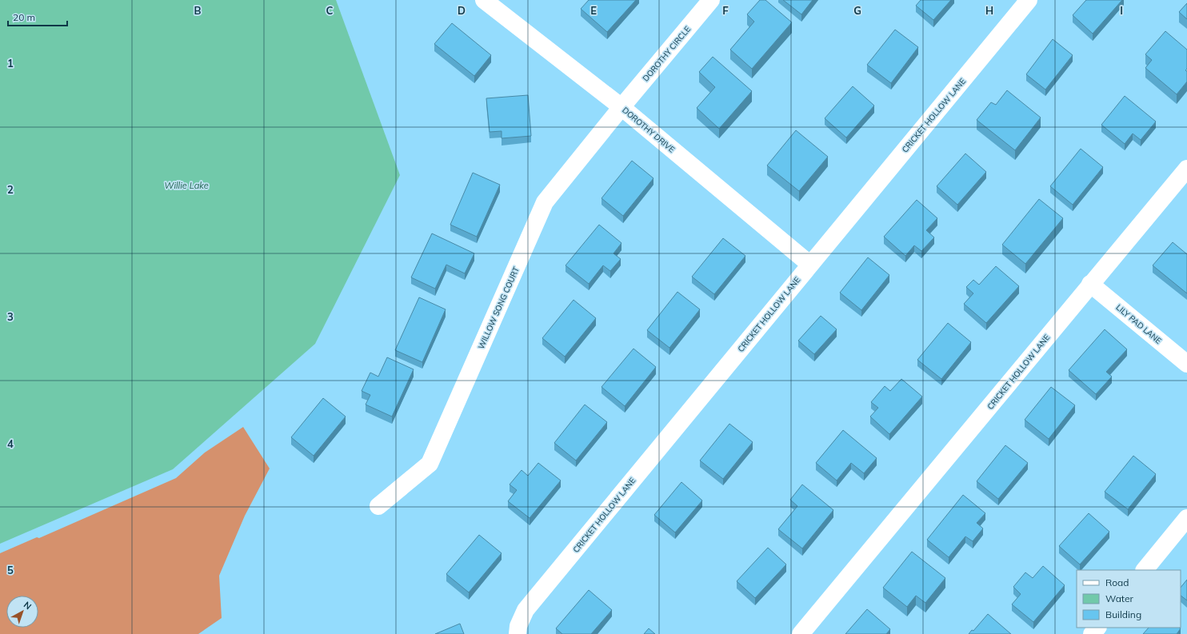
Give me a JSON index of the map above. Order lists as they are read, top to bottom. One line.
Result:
{"streets":{"street":["DOROTHY CIRCLE","CRICKET HOLLOW LANE","DOROTHY DRIVE","WILLOW SONG COURT","LILY PAD LANE"]},"crossings":[["DOROTHY CIRCLE","DOROTHY DRIVE"],["DOROTHY CIRCLE","WILLOW SONG COURT"],["CRICKET HOLLOW LANE","DOROTHY DRIVE"],["CRICKET HOLLOW LANE","LILY PAD LANE"],["DOROTHY DRIVE","WILLOW SONG COURT"]],"water":["Willie Lake"],"legend":["Road","Water","Building"],"scale_bar":"20 m","north":"top right","grid":{"columns":["B","C","D","E","F","G","H","I"],"rows":["1","2","3","4","5"]}}
